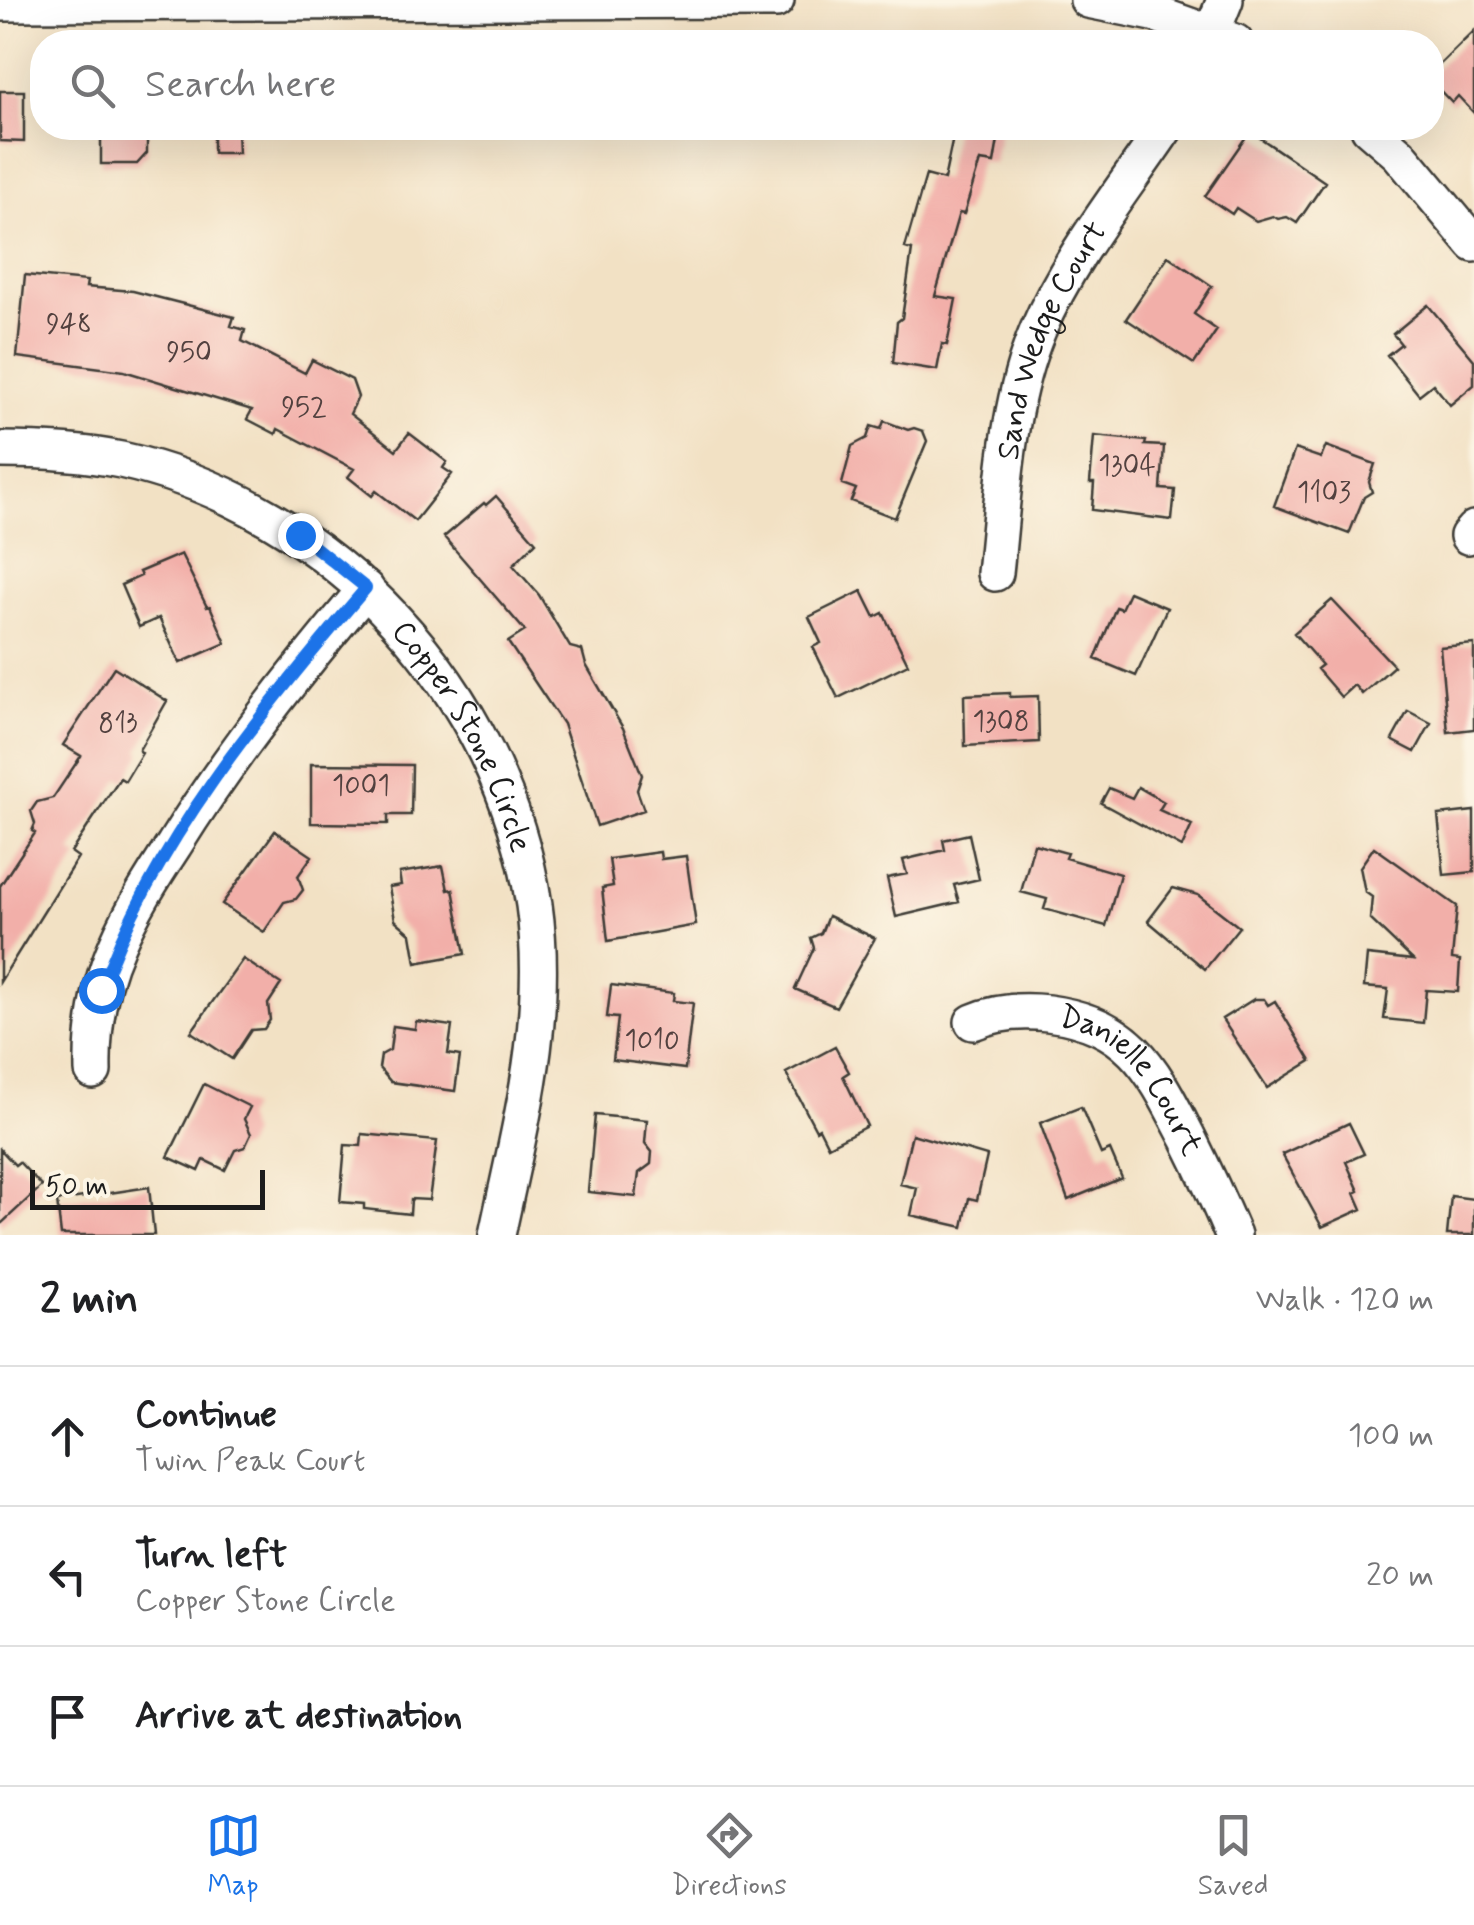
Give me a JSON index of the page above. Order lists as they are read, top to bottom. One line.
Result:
{"streets":{"street":["Sand Wedge Court","Copper Stone Circle","Danielle Court"]},"house_numbers":["948","950","952","1304","1103","1308","813","1001","1010"],"scale_bar":"50 m","page":{"search":"Search here","scale":"50 m","heading":["2 min","Walk · 120 m"],"list":[["Continue","Twin Peak Court","100 m"],["Turn left","Copper Stone Circle","20 m"],"Arrive at destination"],"nav":["Map","Directions","Saved"]}}
